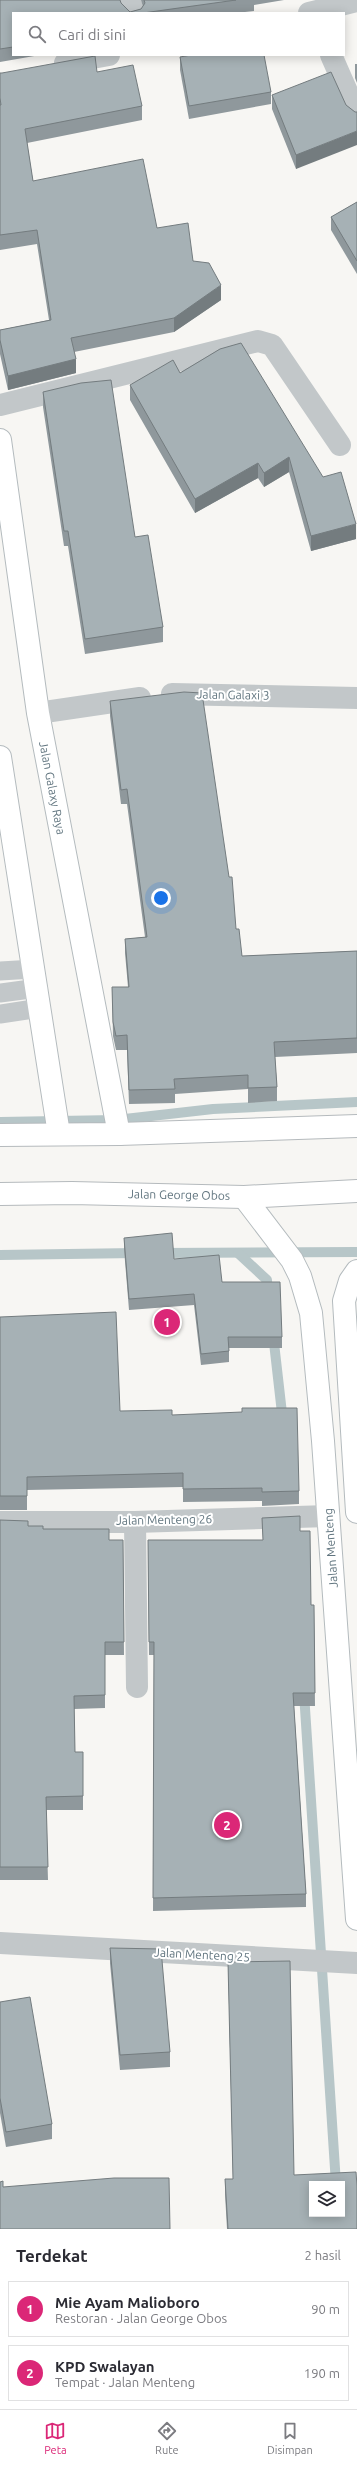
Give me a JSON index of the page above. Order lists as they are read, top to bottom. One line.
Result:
{"streets":{"street":["Jalan Galaxi 3","Jalan Galaxy Raya","Jalan George Obos","Jalan Menteng 26","Jalan Menteng","Jalan Menteng 25"]},"crossings":[["Jalan Galaxi 3","Jalan Galaxy Raya"],["Jalan George Obos","Jalan Menteng"],["Jalan Menteng 26","Jalan Menteng"]],"page":{"search":"Cari di sini","pins":["1","2"],"heading":["Terdekat","2 hasil"],"list":[{"mark":"1","name":"Mie Ayam Malioboro","note":"Restoran · Jalan George Obos","value":"90 m"},{"mark":"2","name":"KPD Swalayan","note":"Tempat · Jalan Menteng","value":"190 m"}],"nav":["Peta","Rute","Disimpan"]}}
